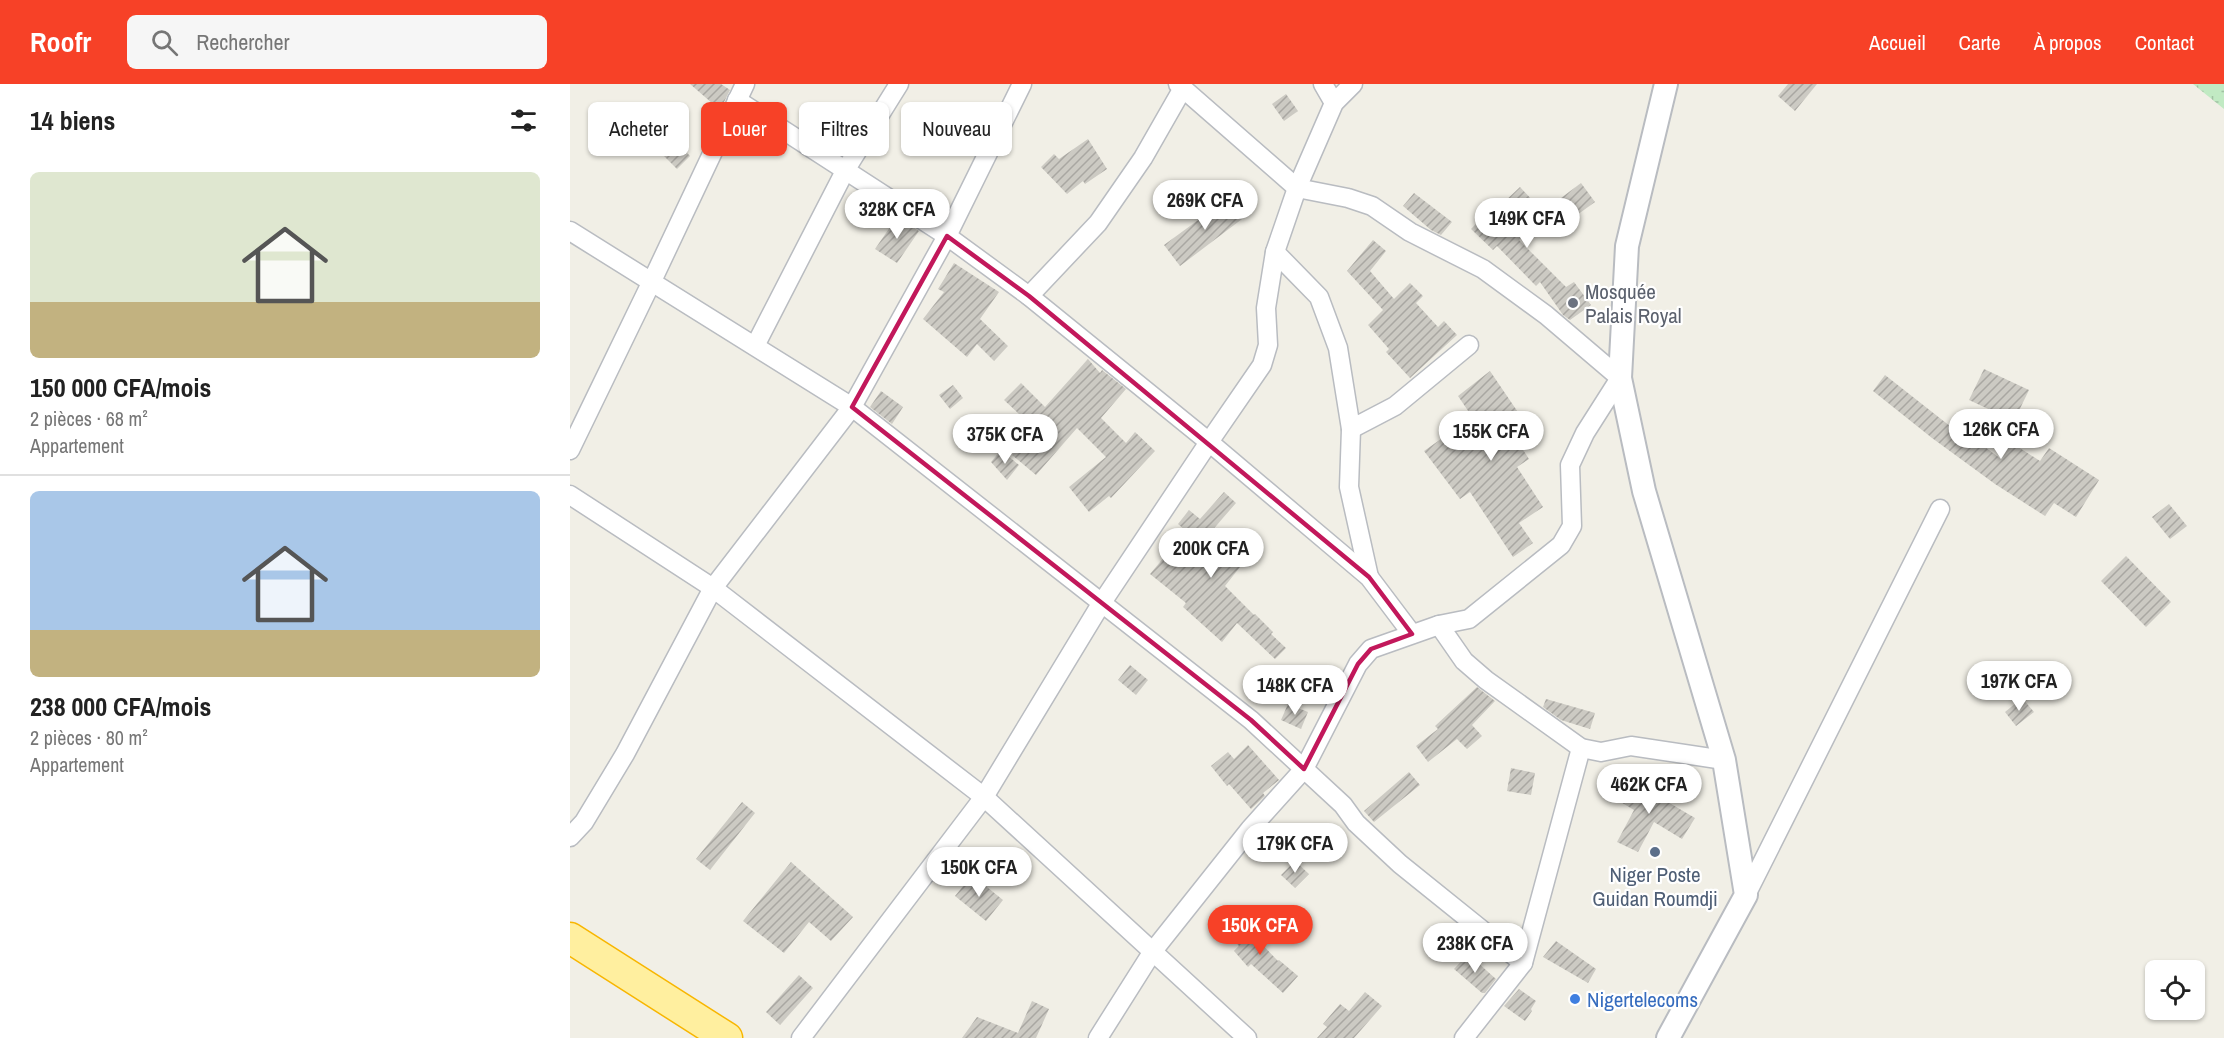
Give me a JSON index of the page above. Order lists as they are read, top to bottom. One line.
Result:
{"places":["Mosquée Palais Royal","Niger Poste Guidan Roumdji","Nigertelecoms"],"page":{"header":"Roofr","search":"Rechercher","nav":["Accueil","Carte","À propos","Contact"],"heading":"14 biens","chip":["Acheter","Louer","Filtres","Nouveau"],"list":[{"name":"150 000 CFA/mois","note":"2 pièces · 68 m² · Appartement"},{"name":"238 000 CFA/mois","note":"2 pièces · 80 m² · Appartement"}],"price":["269K CFA","328K CFA","149K CFA","126K CFA","155K CFA","375K CFA","200K CFA","197K CFA","148K CFA","462K CFA","179K CFA","150K CFA","150K CFA","238K CFA"]}}
